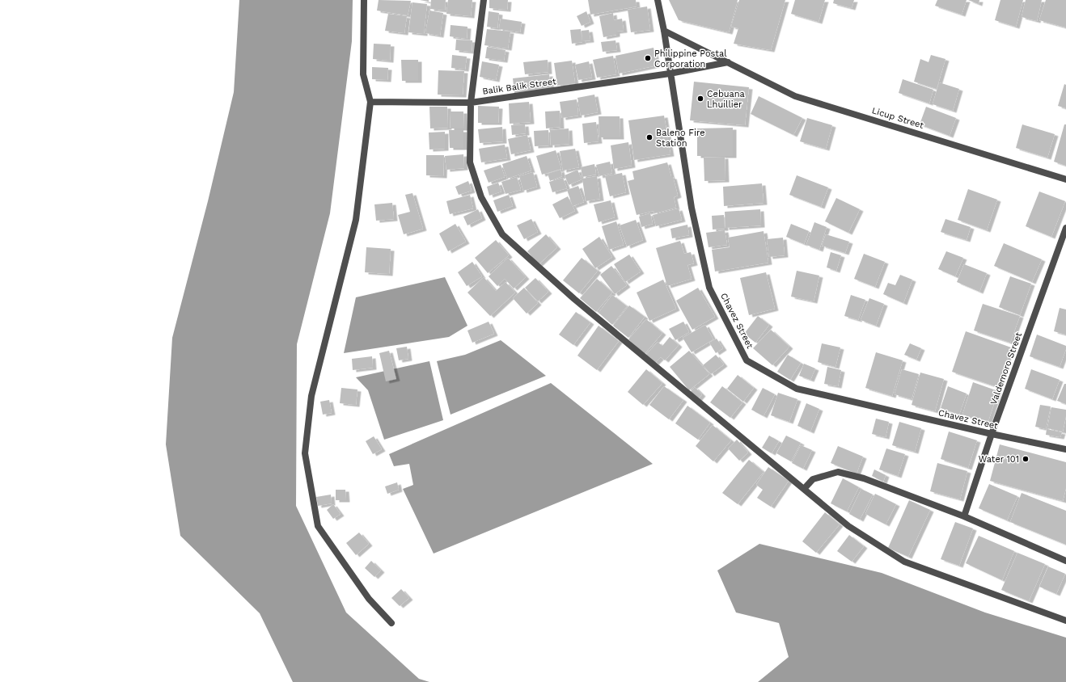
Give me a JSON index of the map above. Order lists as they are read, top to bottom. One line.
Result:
{"streets":{"street":["Balik Balik Street","Licup Street","Chavez Street","Valdemoro Street"]},"crossings":[["Balik Balik Street","Chavez Street"],["Licup Street","Chavez Street"],["Chavez Street","Valdemoro Street"]],"places":["Philippine Postal Corporation","Cebuana Lhuillier","Baleno Fire Station","Water 101"]}
